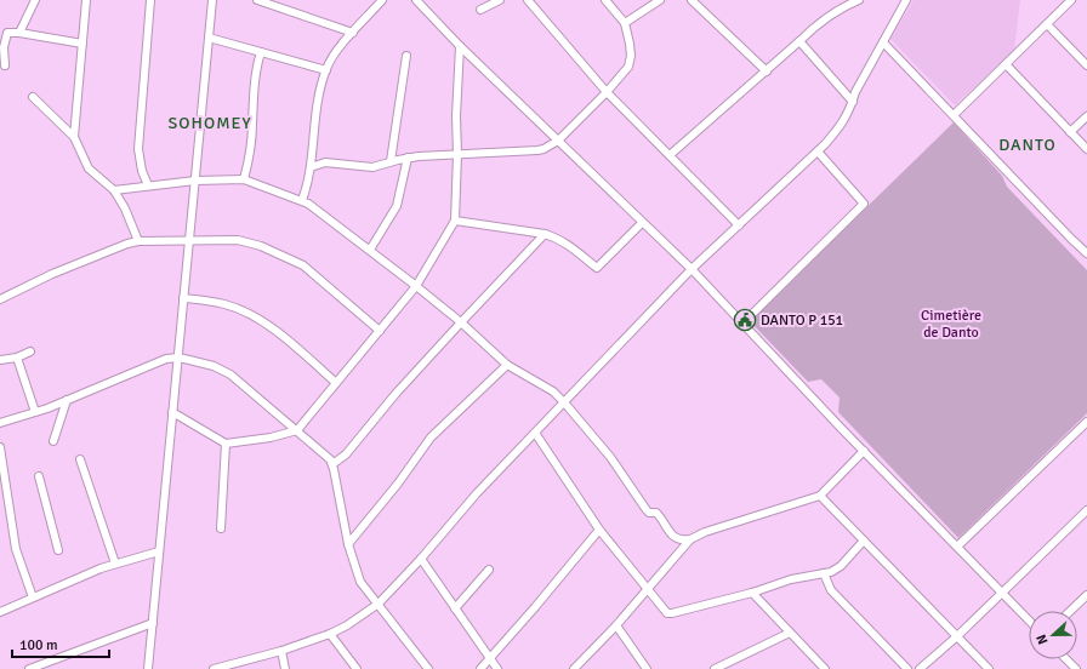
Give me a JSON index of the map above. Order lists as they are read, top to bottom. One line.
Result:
{"districts":["SOHOMEY","DANTO"],"parks":["Cimetière de Danto"],"places":{"public building":["DANTO P 151"]},"scale_bar":"100 m","north":"left"}
